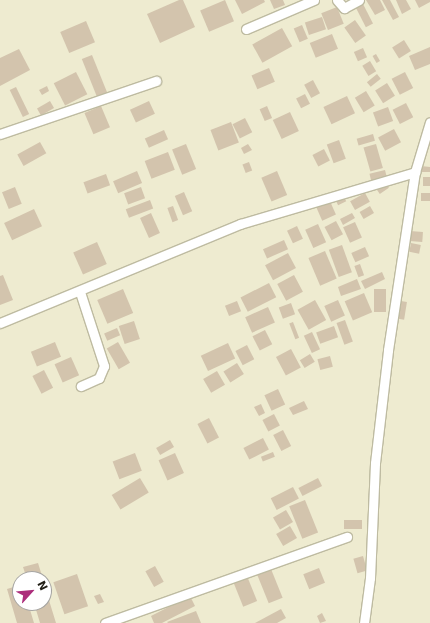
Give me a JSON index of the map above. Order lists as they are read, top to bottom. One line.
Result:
{"north":"top right"}
